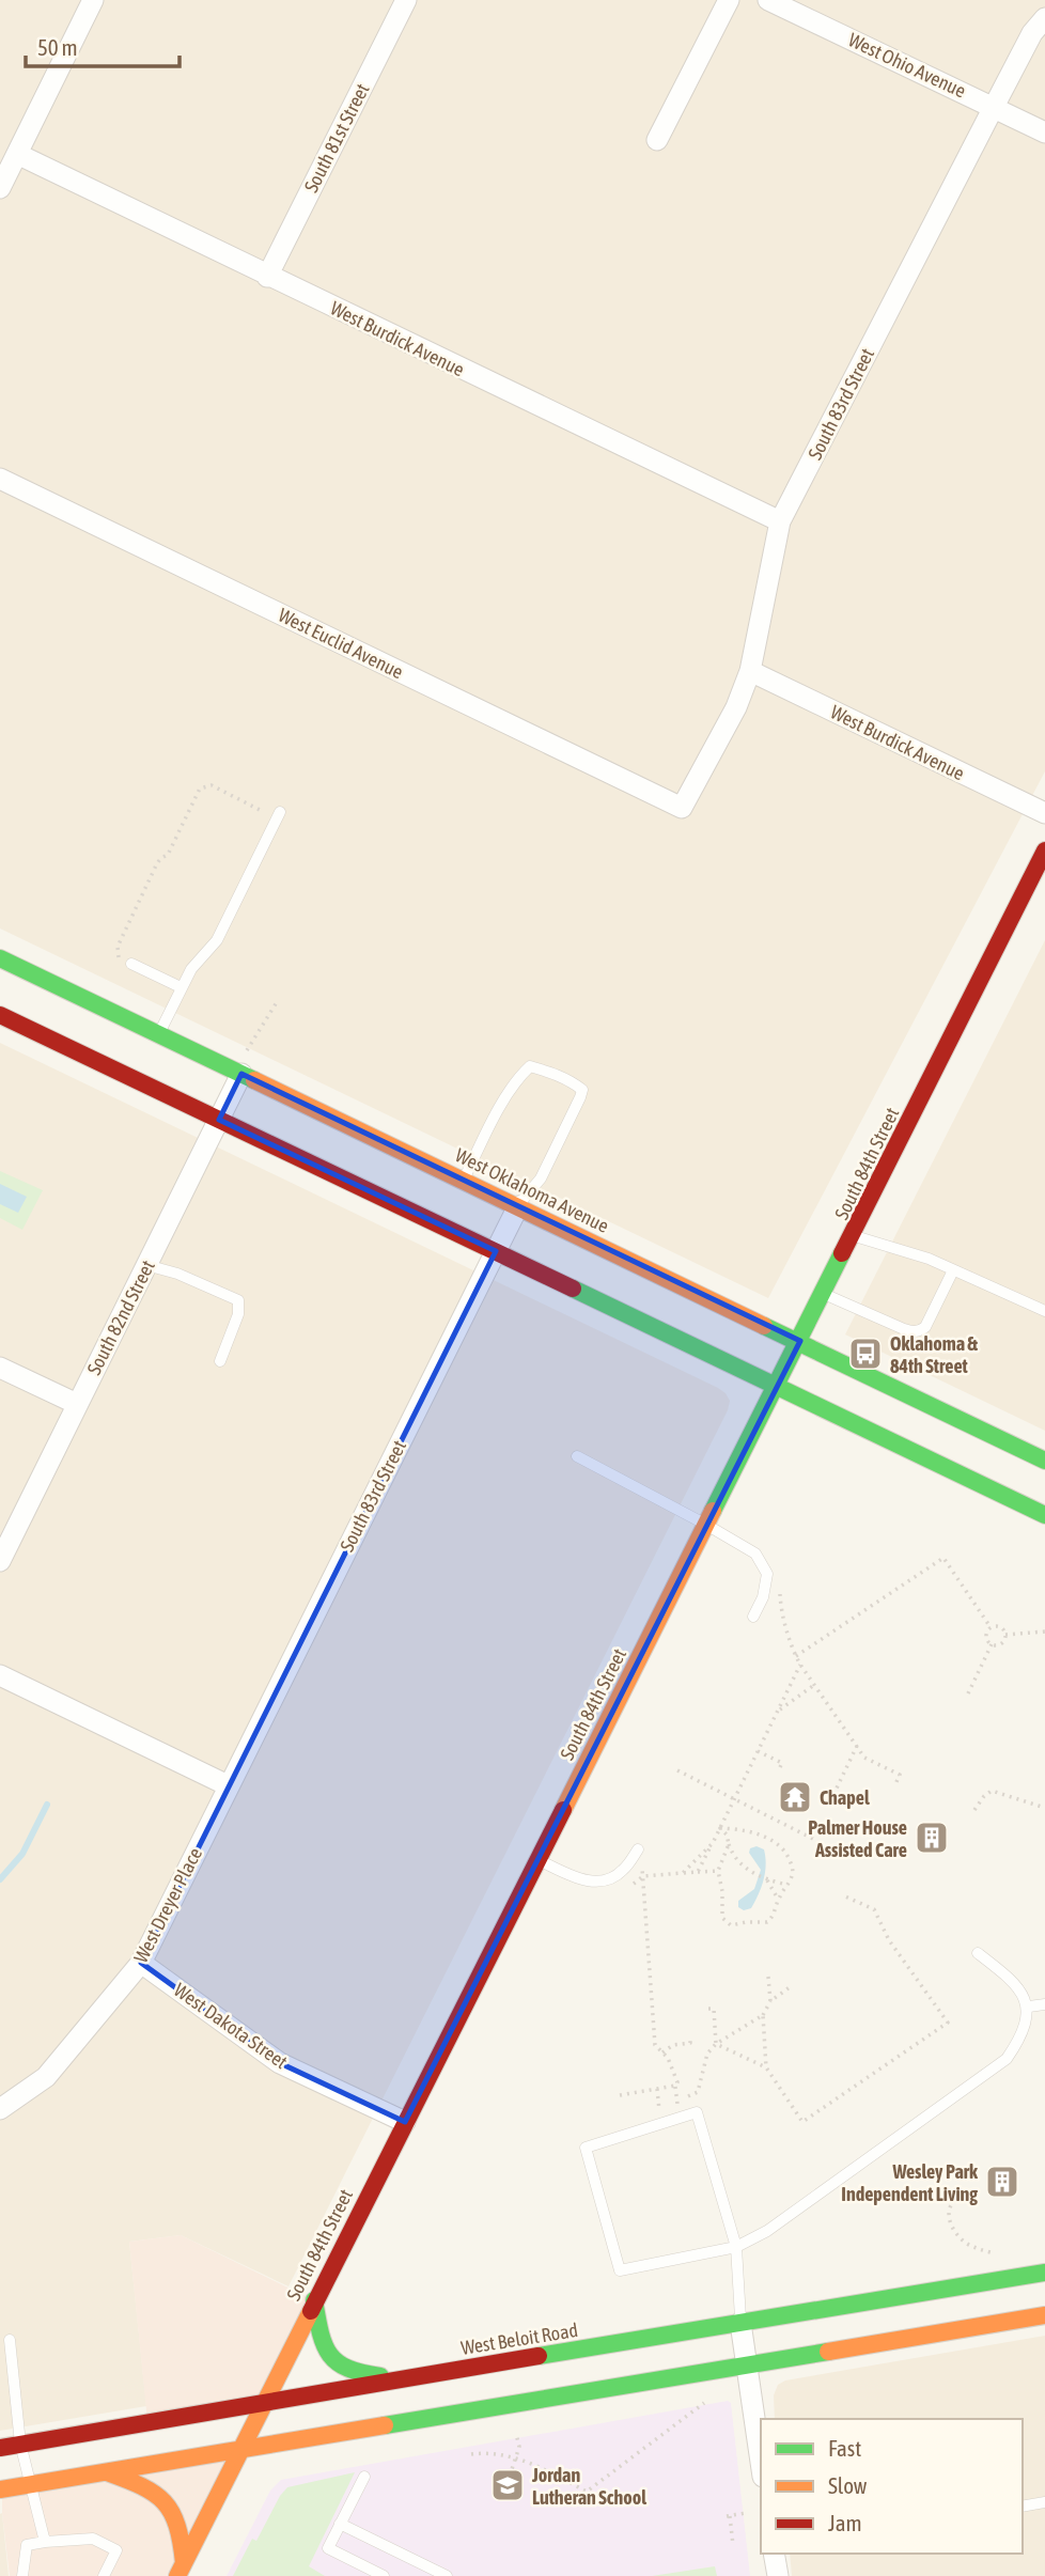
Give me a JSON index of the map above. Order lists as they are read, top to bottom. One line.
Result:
{"streets":{"main road":["South 84th Street","West Oklahoma Avenue","West Beloit Road"],"street":["West Ohio Avenue","South 81st Street","West Burdick Avenue","South 83rd Street","West Euclid Avenue","South 82nd Street","West Dreyer Place","West Dakota Street"]},"crossings":[["West Ohio Avenue","South 83rd Street"],["South 81st Street","West Burdick Avenue"],["West Burdick Avenue","South 83rd Street"],["South 83rd Street","West Euclid Avenue"],["South 83rd Street","West Oklahoma Avenue"],["South 83rd Street","West Dreyer Place"],["South 84th Street","West Oklahoma Avenue"],["South 84th Street","West Dakota Street"],["South 84th Street","West Beloit Road"],["West Oklahoma Avenue","South 82nd Street"],["West Dreyer Place","West Dakota Street"]],"places":{"bus stop":["Oklahoma & 84th Street"],"temple":["Chapel"],"building":["Palmer House Assisted Care","Wesley Park Independent Living"],"school or university":["Jordan Lutheran School"]},"legend":["Fast","Slow","Jam"],"scale_bar":"50 m"}
